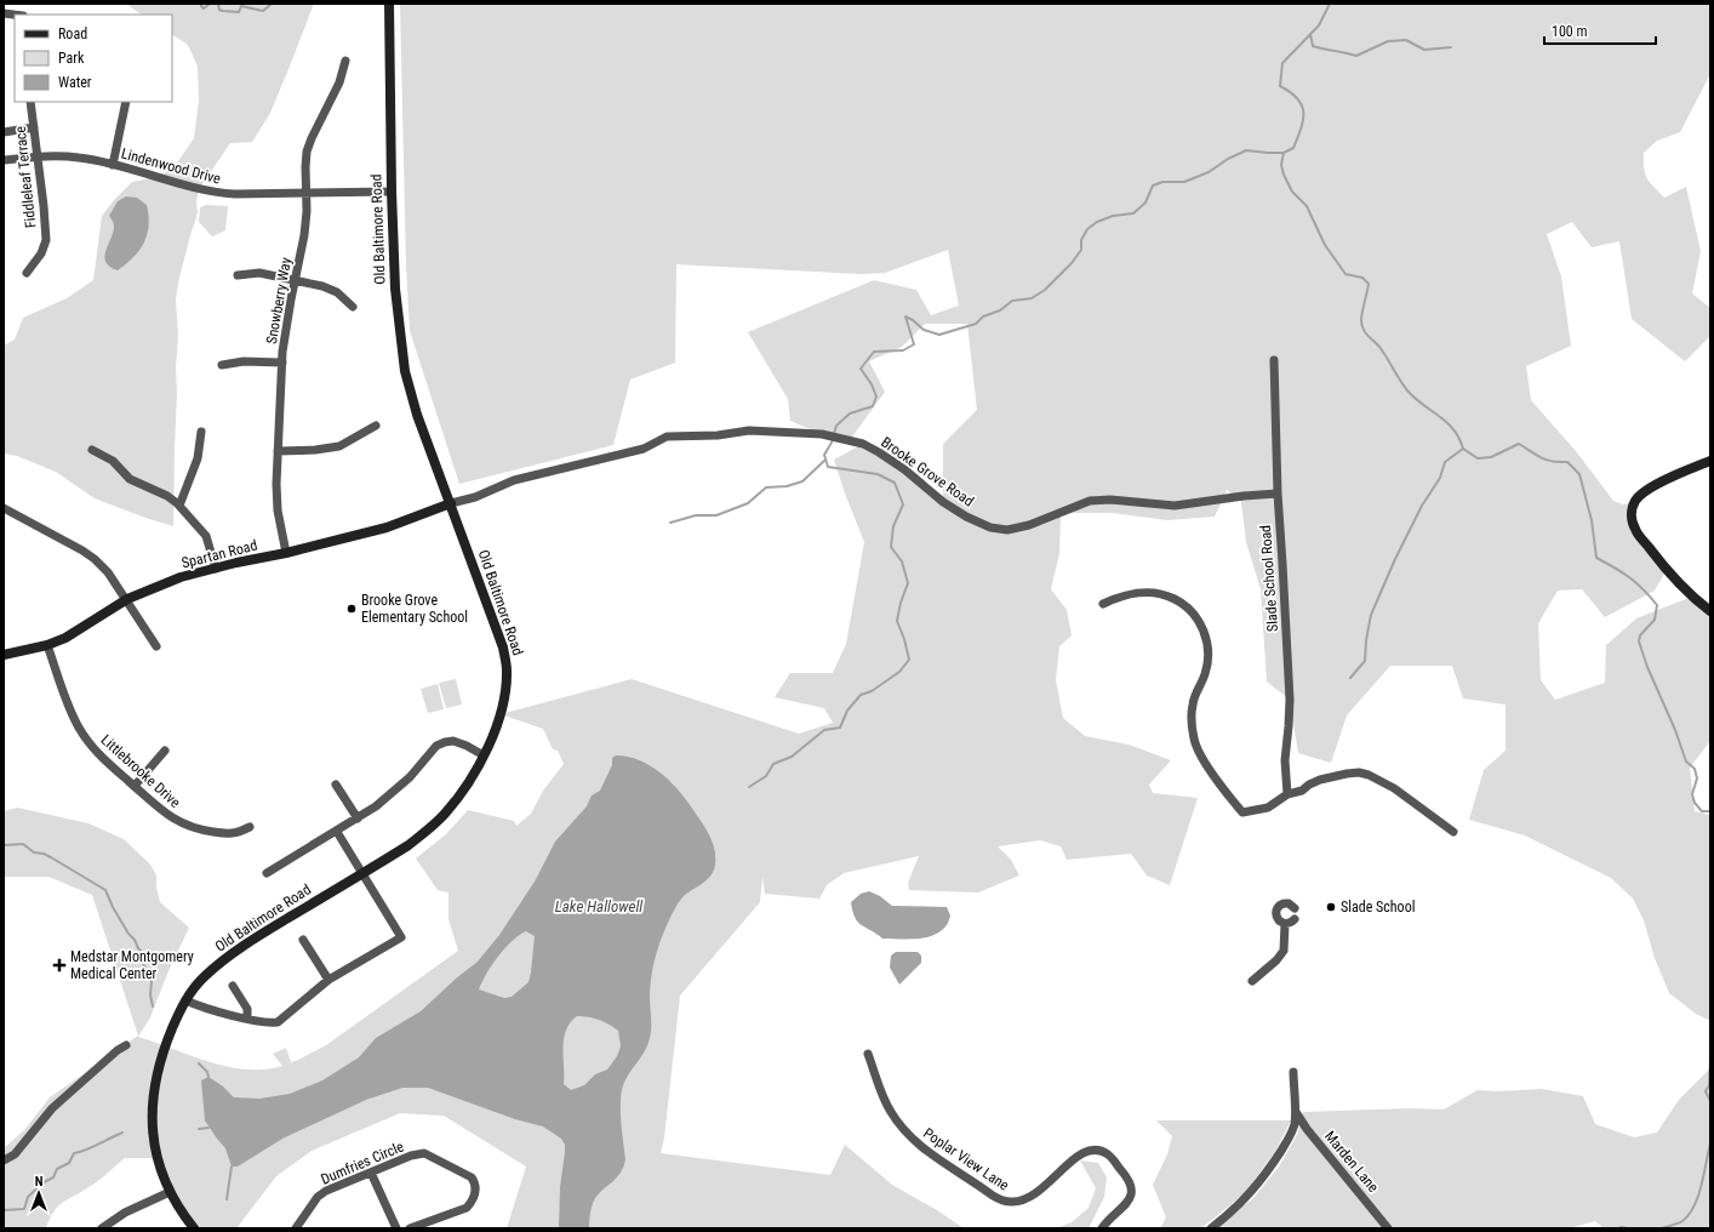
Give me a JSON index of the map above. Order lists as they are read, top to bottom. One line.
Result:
{"streets":{"street":["Lindenwood Drive","Fiddleleaf Terrace","Old Baltimore Road","Snowberry Way","Brooke Grove Road","Spartan Road","Slade School Road","Littlebrooke Drive","Poplar View Lane","Marden Lane","Dumfries Circle"]},"crossings":[["Lindenwood Drive","Fiddleleaf Terrace"],["Lindenwood Drive","Old Baltimore Road"],["Lindenwood Drive","Snowberry Way"],["Old Baltimore Road","Brooke Grove Road"],["Old Baltimore Road","Spartan Road"],["Snowberry Way","Spartan Road"],["Brooke Grove Road","Spartan Road"],["Brooke Grove Road","Slade School Road"],["Spartan Road","Littlebrooke Drive"]],"water":["Lake Hallowell"],"places":{"other":["Brooke Grove Elementary School","Slade School"],"health":["Medstar Montgomery Medical Center"]},"legend":["Road","Park","Water"],"scale_bar":"100 m","north":"top"}
